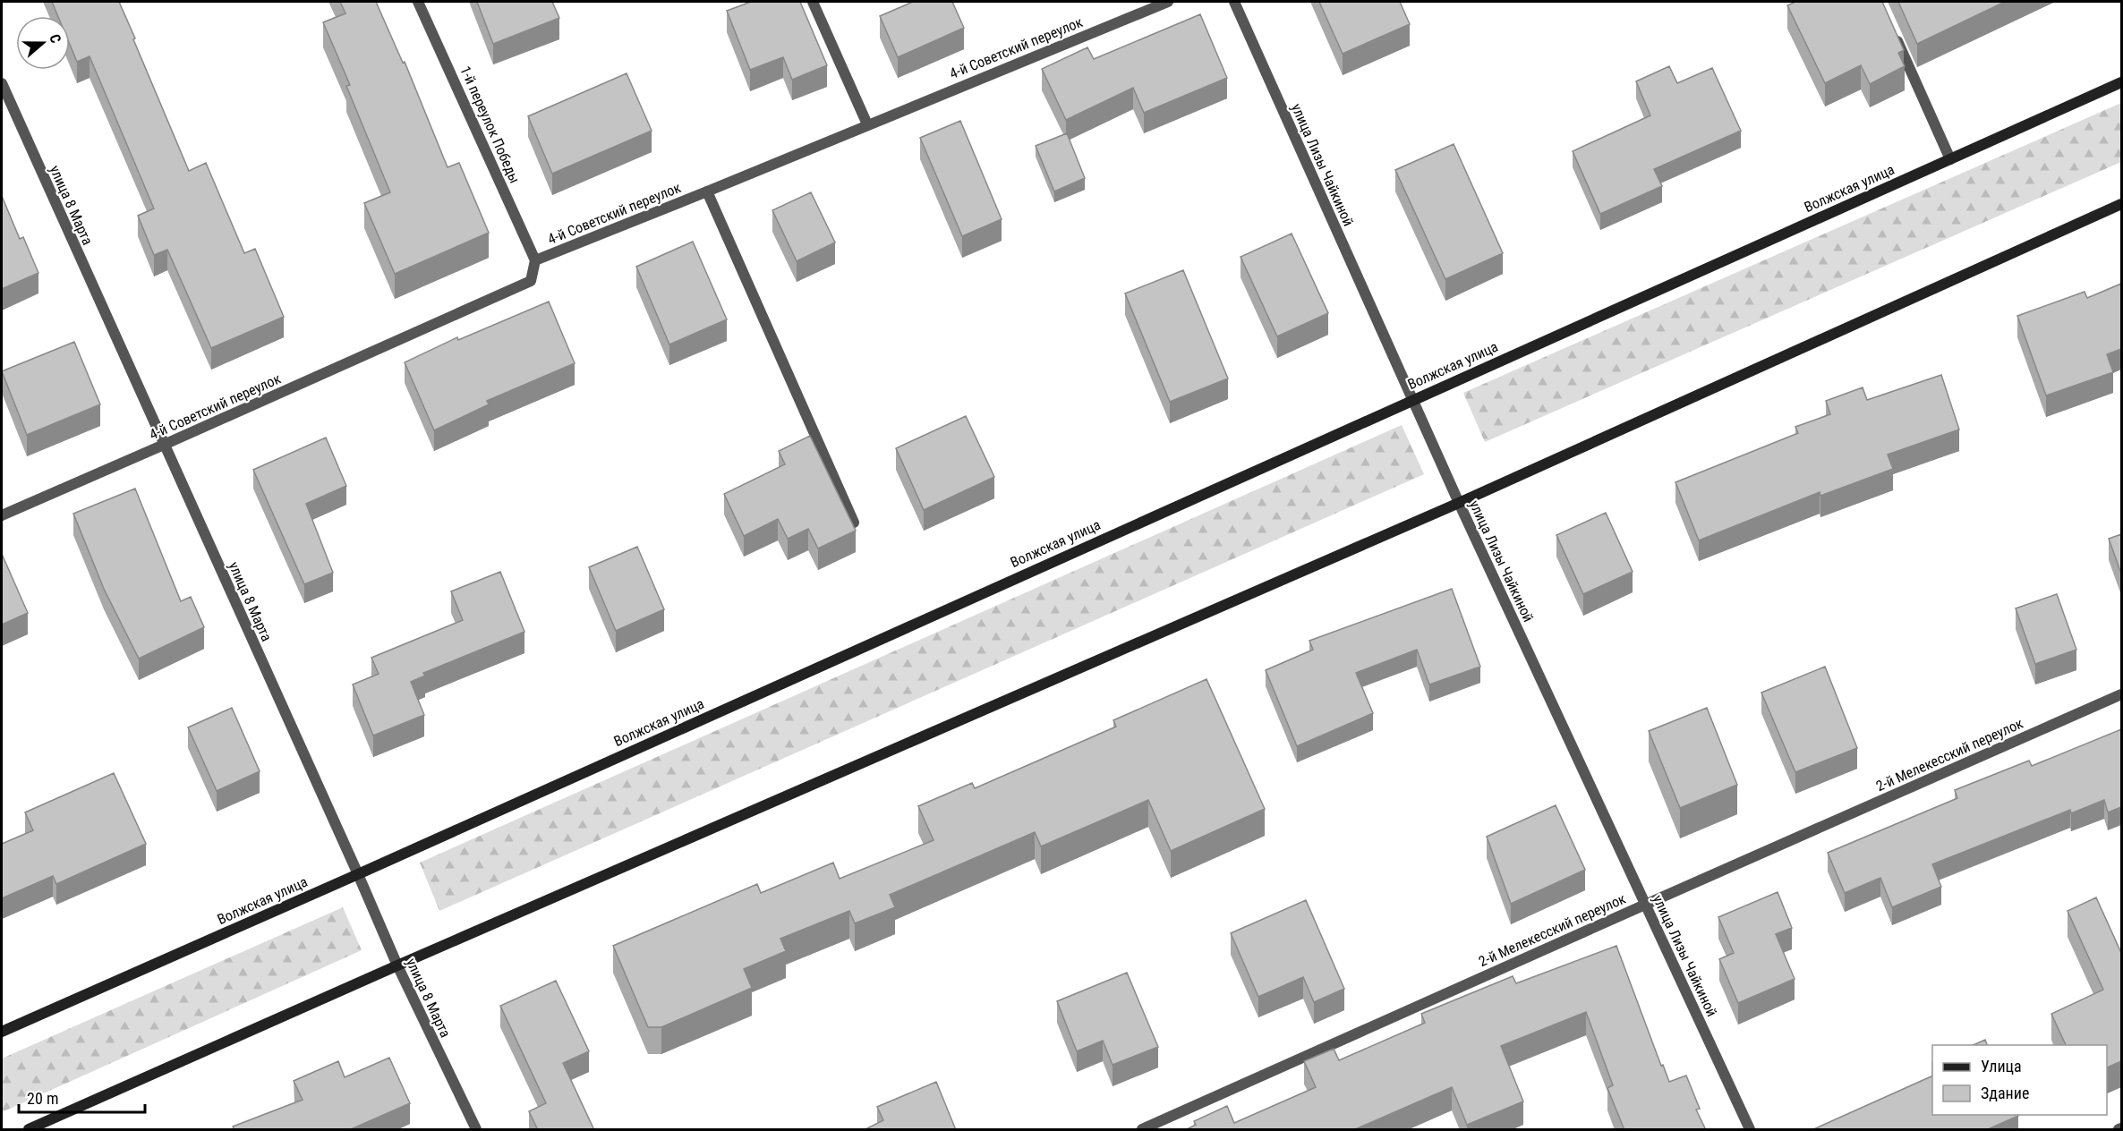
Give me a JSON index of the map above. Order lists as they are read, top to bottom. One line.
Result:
{"streets":{"main road":["Волжская улица"],"street":["4-й Советский переулок","1-й переулок Победы","улица Лизы Чайкиной","улица 8 Марта","2-й Мелекесский переулок"]},"crossings":[["4-й Советский переулок","1-й переулок Победы"],["4-й Советский переулок","улица 8 Марта"],["улица Лизы Чайкиной","Волжская улица"],["улица Лизы Чайкиной","2-й Мелекесский переулок"],["Волжская улица","улица 8 Марта"]],"legend":["Улица","Здание"],"scale_bar":"20 m","north":"right"}
